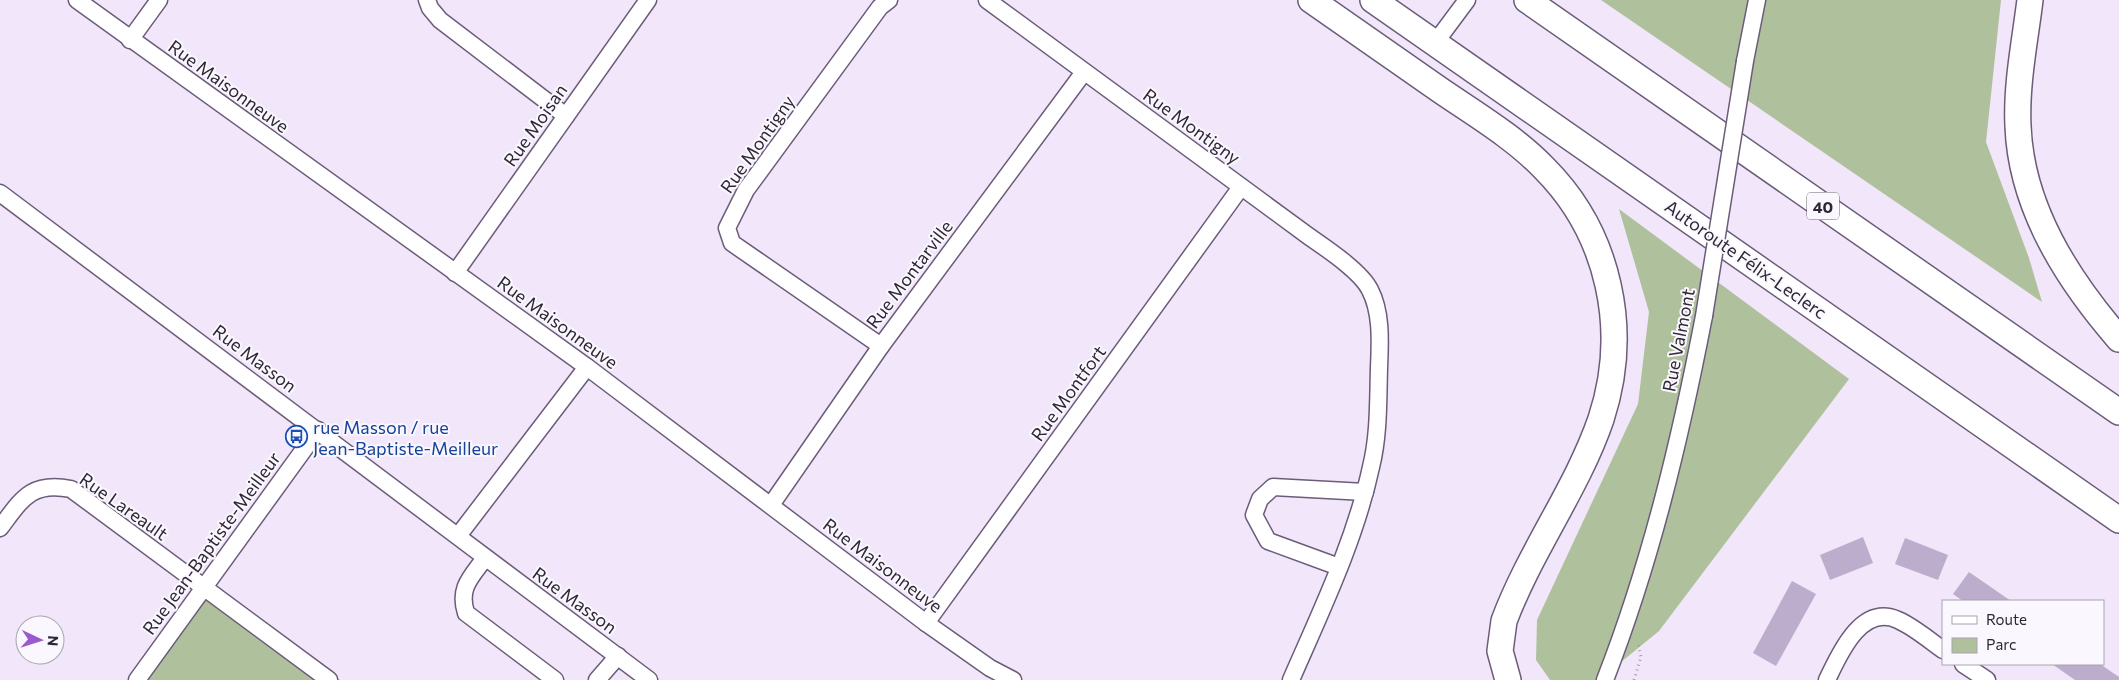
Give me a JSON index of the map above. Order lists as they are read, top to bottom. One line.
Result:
{"streets":{"highway":["40","Autoroute Félix-Leclerc"],"street":["Rue Maisonneuve","Rue Moisan","Rue Montigny","Rue Montarville","Rue Valmont","Rue Masson","Rue Montfort","Rue Lareault","Rue Jean-Baptiste-Meilleur"]},"crossings":[["Rue Maisonneuve","Rue Moisan"],["Rue Maisonneuve","Rue Montarville"],["Rue Maisonneuve","Rue Montfort"],["Rue Montigny","Rue Montarville"],["Rue Montigny","Rue Montfort"],["Rue Masson","Rue Jean-Baptiste-Meilleur"],["Rue Lareault","Rue Jean-Baptiste-Meilleur"]],"places":{"bus stop":["rue Masson / rue Jean-Baptiste-Meilleur"]},"legend":["Route","Parc"],"north":"right"}
